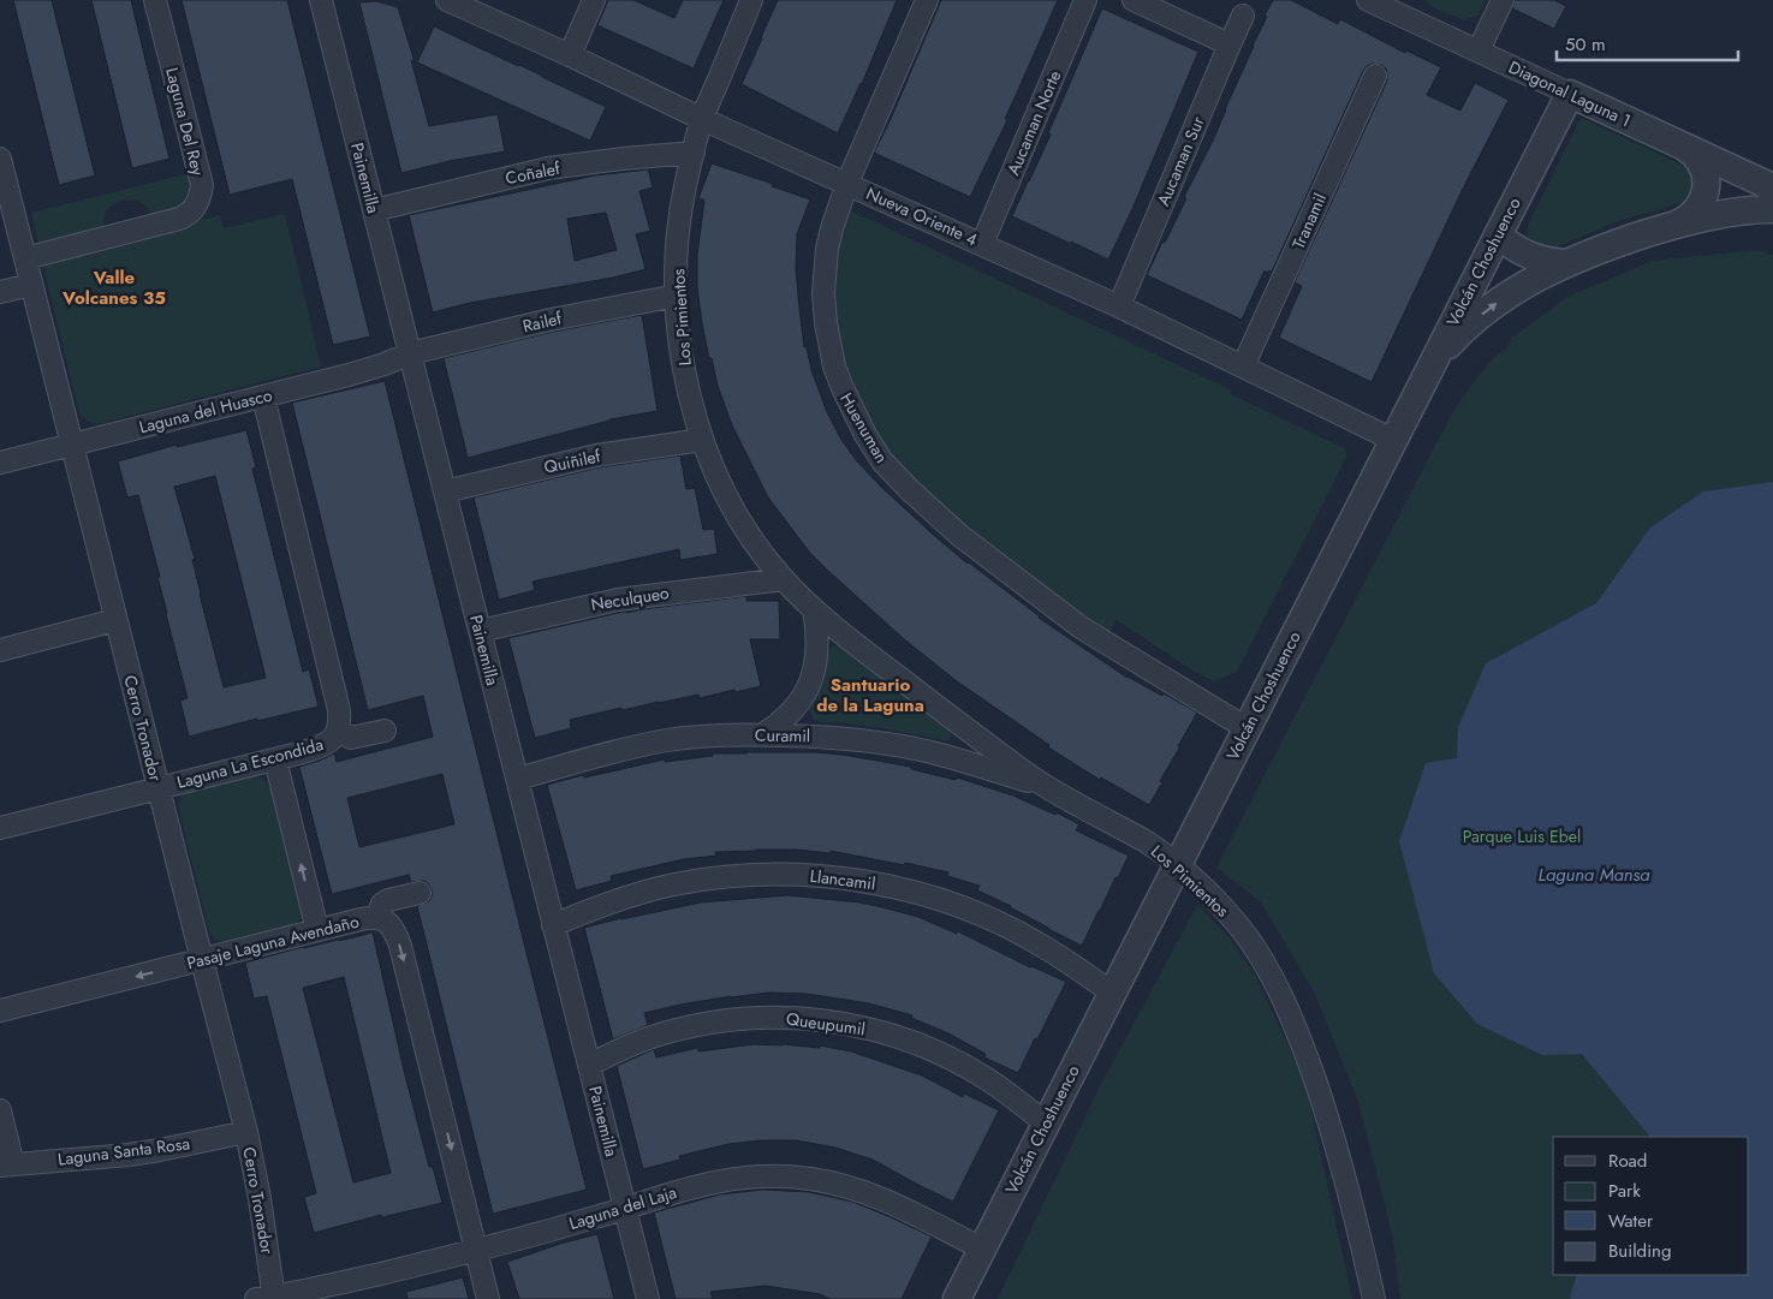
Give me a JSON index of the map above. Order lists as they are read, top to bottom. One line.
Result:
{"streets":{"street":["Diagonal Laguna 1","Laguna Del Rey","Aucaman Norte","Aucaman Sur","Coñalef","Painemilla","Nueva Oriente 4","Tranamil","Volcán Choshuenco","Los Pimientos","Railef","Laguna del Huasco","Huenuman","Quiñilef","Neculqueo","Cerro Tronador","Curamil","Laguna La Escondida","Llancamil","Pasaje Laguna Avendaño","Queupumil","Laguna Santa Rosa","Laguna del Laja"]},"crossings":[["Diagonal Laguna 1","Volcán Choshuenco"],["Laguna Del Rey","Cerro Tronador"],["Aucaman Norte","Nueva Oriente 4"],["Aucaman Sur","Nueva Oriente 4"],["Coñalef","Painemilla"],["Coñalef","Los Pimientos"],["Painemilla","Railef"],["Painemilla","Laguna del Huasco"],["Painemilla","Quiñilef"],["Painemilla","Neculqueo"],["Painemilla","Curamil"],["Painemilla","Llancamil"],["Painemilla","Queupumil"],["Painemilla","Laguna del Laja"],["Nueva Oriente 4","Tranamil"],["Nueva Oriente 4","Volcán Choshuenco"],["Nueva Oriente 4","Los Pimientos"],["Nueva Oriente 4","Huenuman"],["Volcán Choshuenco","Los Pimientos"],["Volcán Choshuenco","Huenuman"],["Volcán Choshuenco","Llancamil"],["Volcán Choshuenco","Queupumil"],["Volcán Choshuenco","Laguna del Laja"],["Los Pimientos","Railef"],["Los Pimientos","Quiñilef"],["Los Pimientos","Neculqueo"],["Los Pimientos","Curamil"],["Railef","Laguna del Huasco"],["Laguna del Huasco","Cerro Tronador"],["Laguna del Huasco","Laguna La Escondida"],["Cerro Tronador","Laguna La Escondida"],["Cerro Tronador","Pasaje Laguna Avendaño"],["Cerro Tronador","Laguna Santa Rosa"],["Cerro Tronador","Laguna del Laja"],["Pasaje Laguna Avendaño","Laguna del Laja"]],"districts":["Valle Volcanes 35","Santuario de la Laguna"],"water":["Laguna Mansa"],"parks":["Parque Luis Ebel"],"legend":["Road","Park","Water","Building"],"scale_bar":"50 m"}
